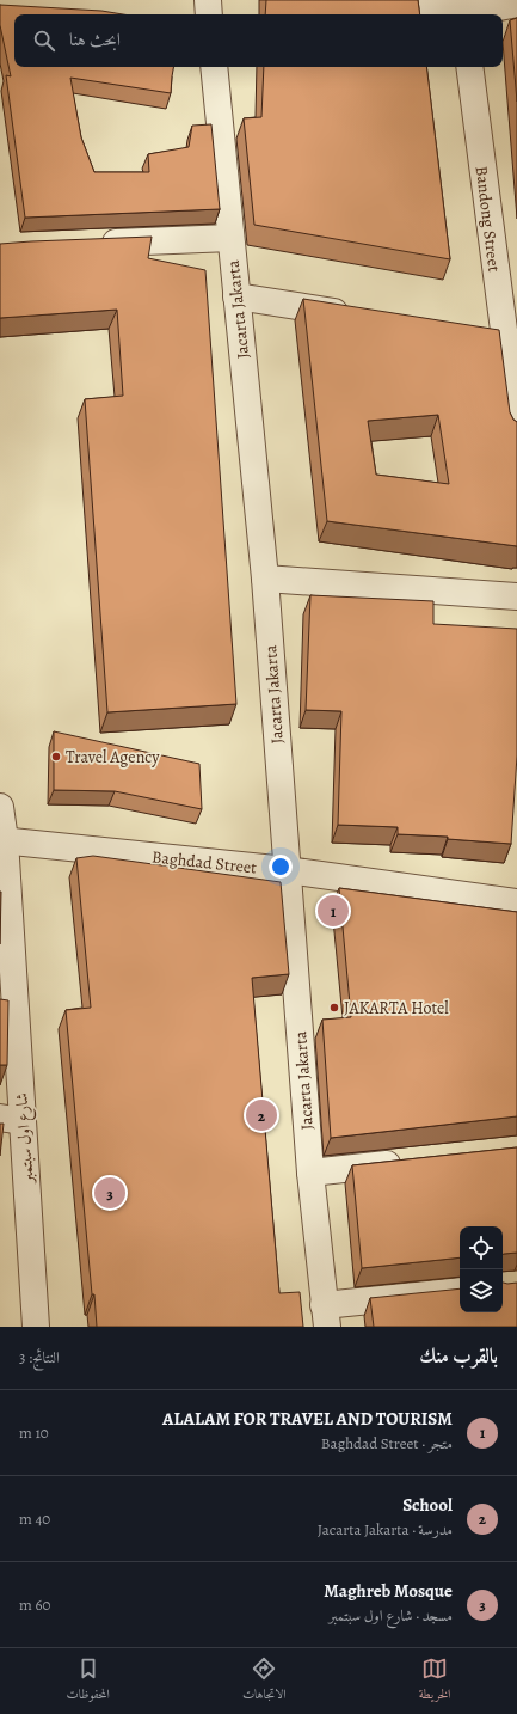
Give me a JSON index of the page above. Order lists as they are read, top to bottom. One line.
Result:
{"streets":{"street":["Bandong Street","Jacarta Jakarta","Baghdad Street","شارع اول سبتمبر"]},"crossings":[["Jacarta Jakarta","Baghdad Street"],["Baghdad Street","شارع اول سبتمبر"]],"places":["Travel Agency","JAKARTA Hotel"],"page":{"search":"ابحث هنا","pins":["1","2","3"],"heading":["بالقرب منك","النتائج: 3"],"list":[{"mark":"1","name":"ALALAM FOR TRAVEL AND TOURISM","note":"متجر · Baghdad Street","value":"10 m"},{"mark":"2","name":"School","note":"مدرسة · Jacarta Jakarta","value":"40 m"},{"mark":"3","name":"Maghreb Mosque","note":"مسجد · شارع اول سبتمبر","value":"60 m"}],"nav":["الخريطة","الاتجاهات","المحفوظات"]}}
